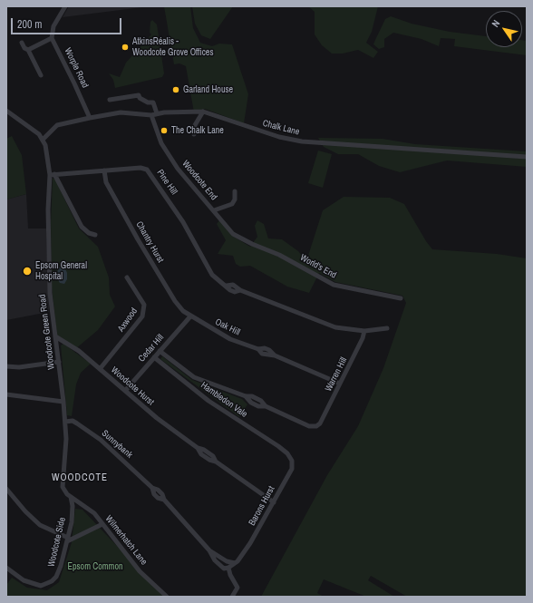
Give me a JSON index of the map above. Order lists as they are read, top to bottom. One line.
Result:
{"streets":{"street":["Worple Road","Chalk Lane","Woodcote End","Pine Hill","Chantry Hurst","World's End","Axwood","Oak Hill","Woodcote Green Road","Cedar Hill","Warren Hill","Woodcote Hurst","Hambledon Vale","Sunnybank","Barons Hurst","Wilmerhatch Lane","Woodcote Side"]},"crossings":[["Worple Road","Chalk Lane"],["Chalk Lane","Woodcote End"],["Chalk Lane","Woodcote Green Road"],["Woodcote End","World's End"],["Pine Hill","Chantry Hurst"],["Pine Hill","Woodcote Green Road"],["Pine Hill","Warren Hill"],["Chantry Hurst","Oak Hill"],["Chantry Hurst","Cedar Hill"],["Axwood","Woodcote Hurst"],["Oak Hill","Cedar Hill"],["Oak Hill","Warren Hill"],["Woodcote Green Road","Woodcote Hurst"],["Woodcote Green Road","Sunnybank"],["Woodcote Green Road","Wilmerhatch Lane"],["Woodcote Green Road","Woodcote Side"],["Cedar Hill","Warren Hill"],["Cedar Hill","Woodcote Hurst"],["Cedar Hill","Hambledon Vale"],["Woodcote Hurst","Barons Hurst"],["Hambledon Vale","Barons Hurst"],["Sunnybank","Barons Hurst"],["Wilmerhatch Lane","Woodcote Side"]],"districts":["WOODCOTE"],"parks":["Epsom Common"],"places":["AtkinsRéalis - Woodcote Grove Offices","Garland House","The Chalk Lane","Epsom General Hospital"],"scale_bar":"200 m","north":"top left"}
